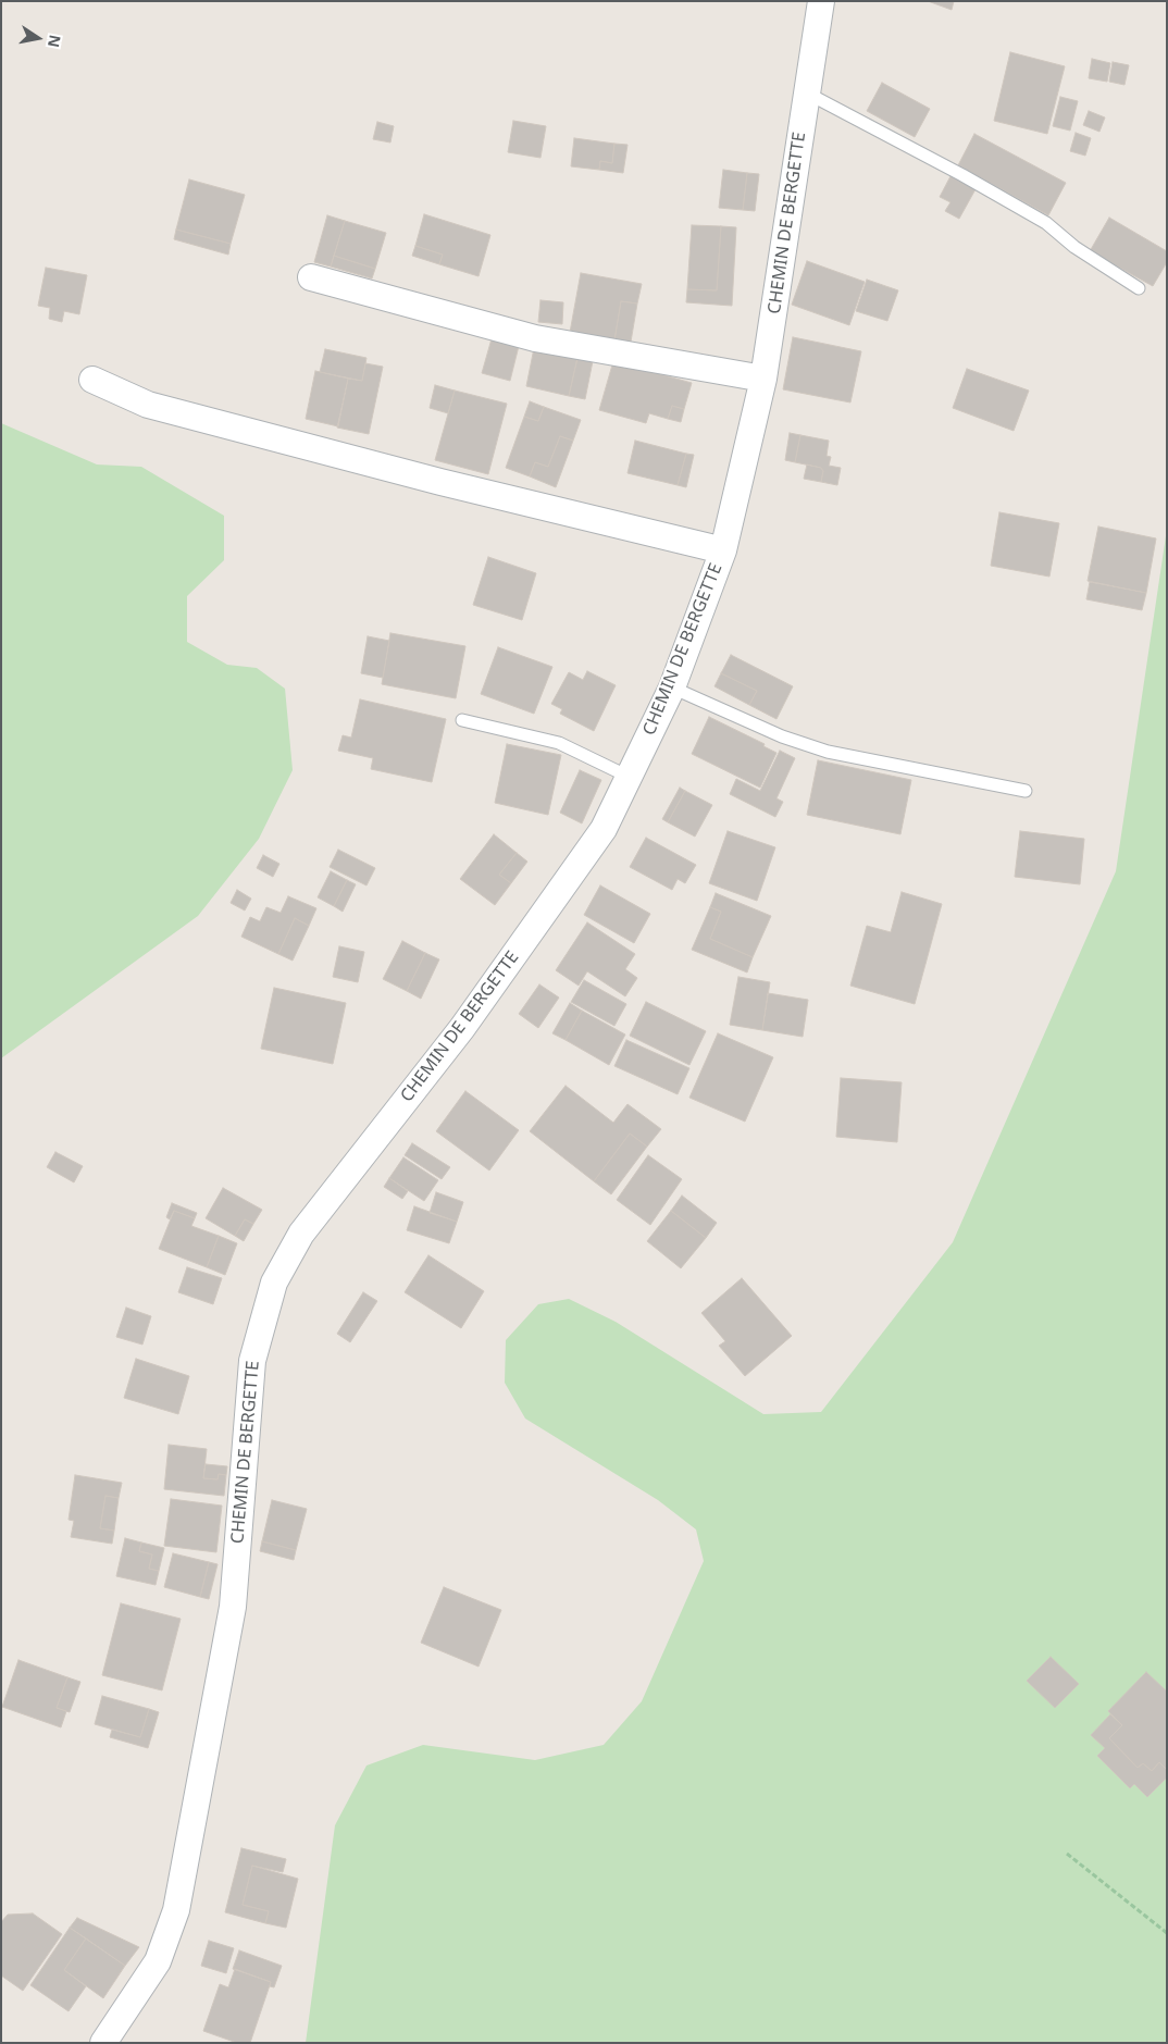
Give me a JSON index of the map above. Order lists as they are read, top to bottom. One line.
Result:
{"streets":{"street":["CHEMIN DE BERGETTE"]},"north":"right"}
